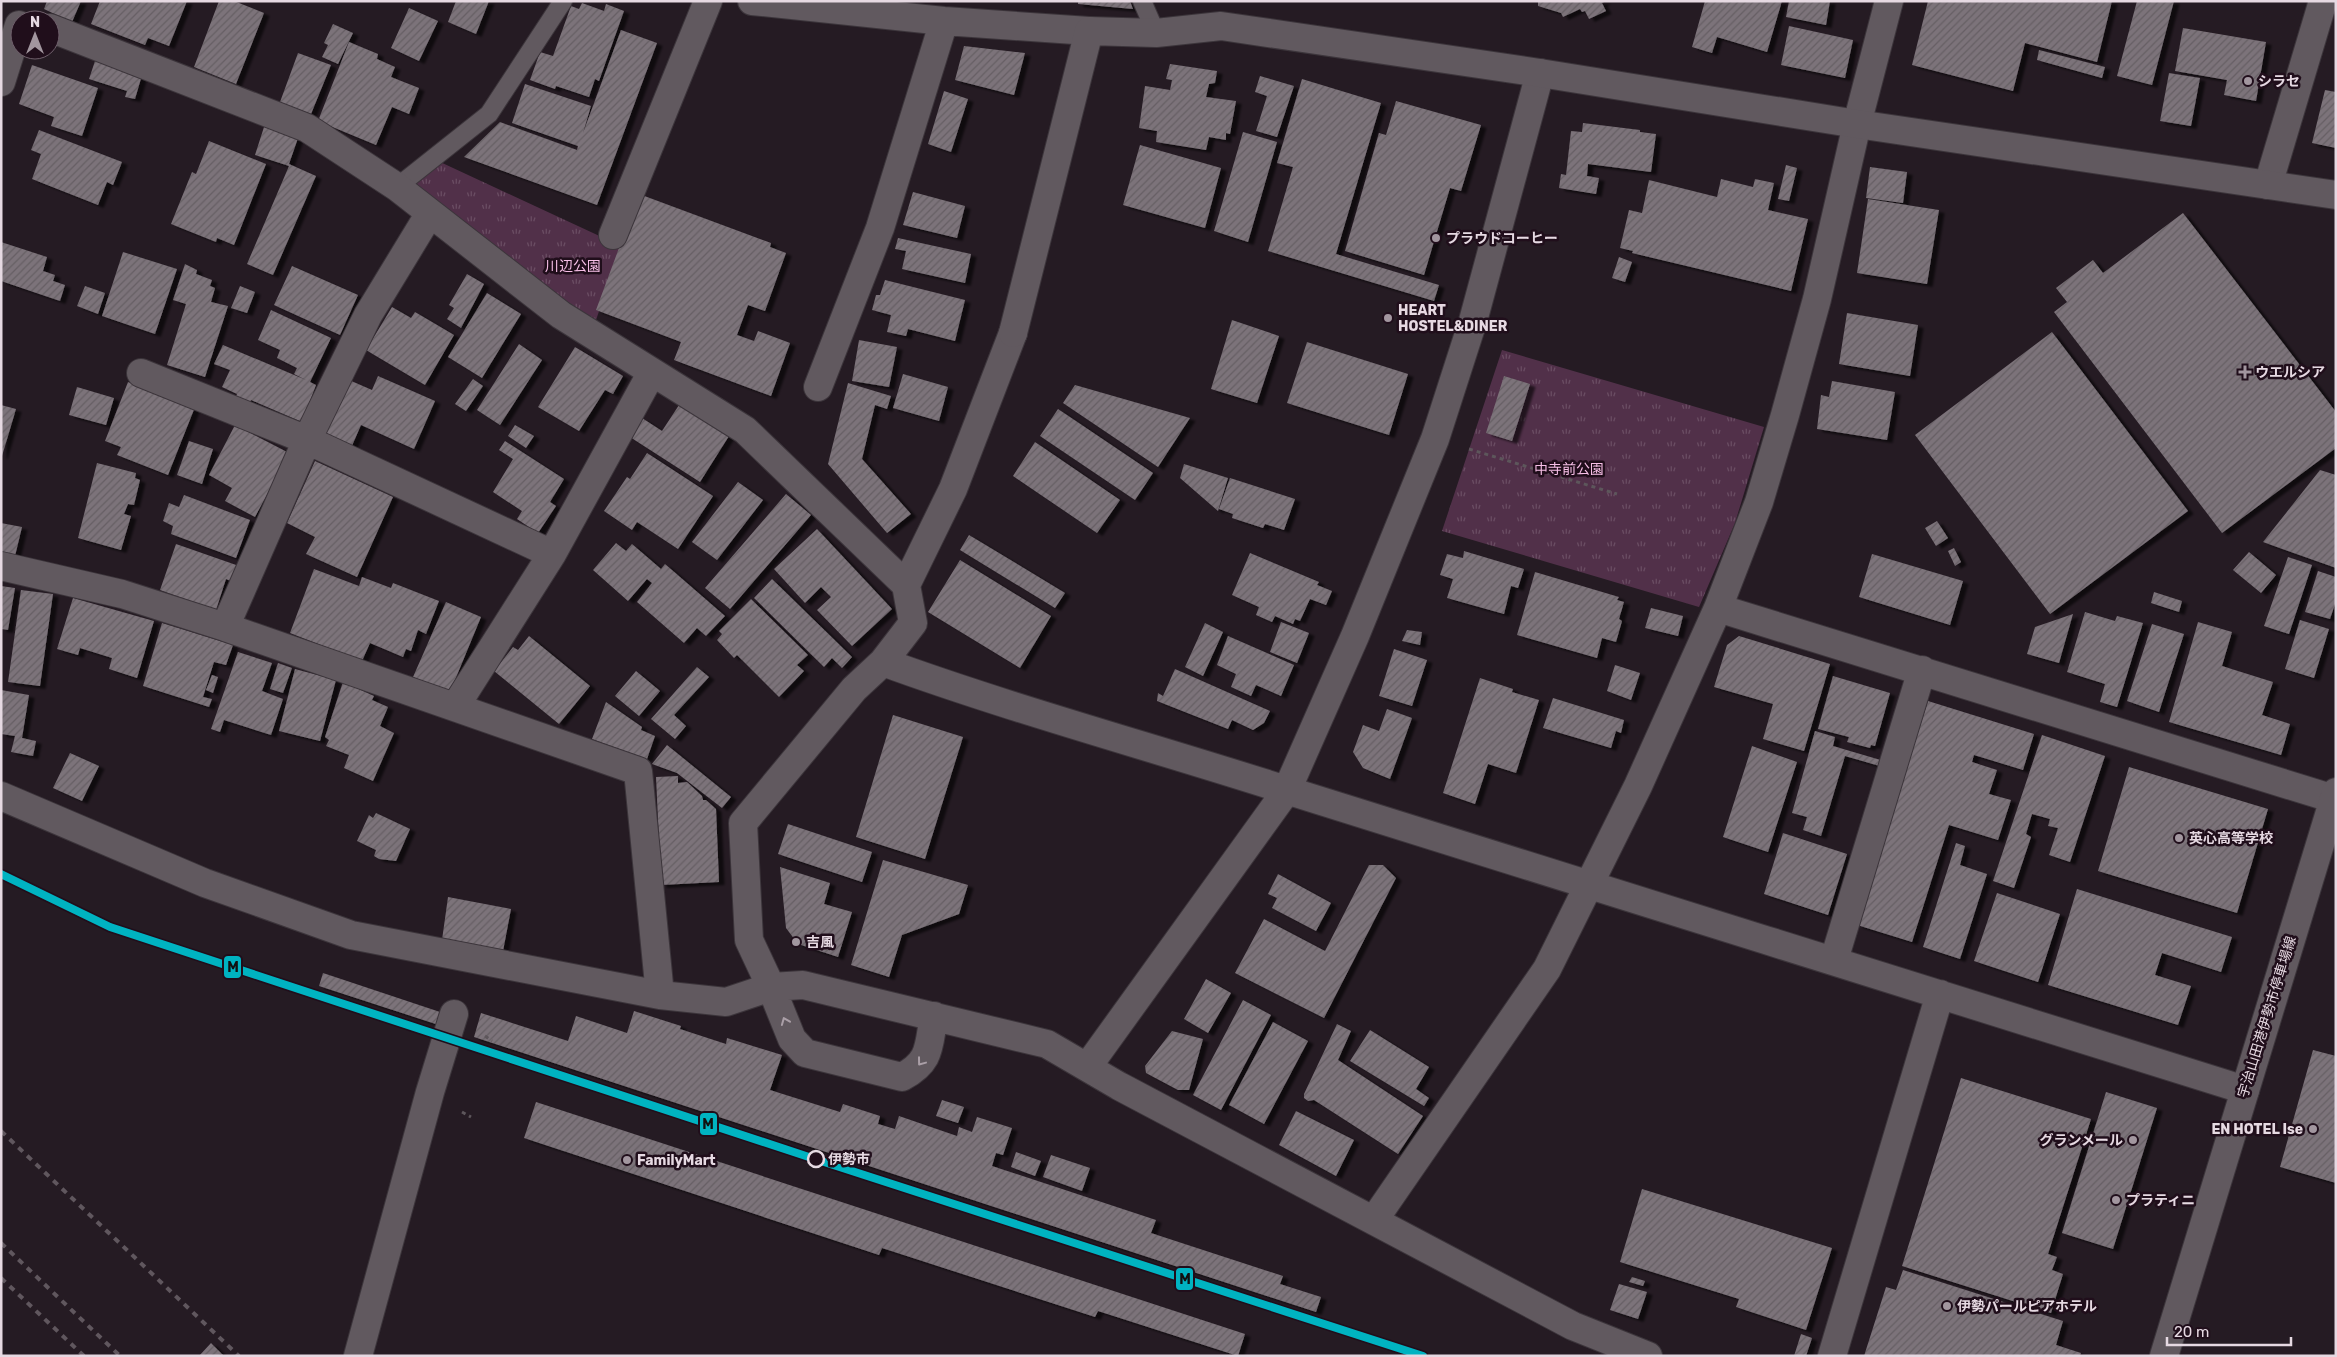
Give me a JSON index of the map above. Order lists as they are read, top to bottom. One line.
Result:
{"streets":{"street":["宇治山田港伊勢市停車場線"]},"parks":["川辺公園","中寺前公園"],"places":{"other":["シラセ","プラウドコーヒー","HEART HOSTEL&DINER","英心高等学校","吉風","EN HOTEL Ise","グランメール","伊勢市","FamilyMart","プラティニ","伊勢パールピアホテル"],"health":["ウエルシア"]},"lines":["transit line M"],"scale_bar":"20 m","north":"top"}
